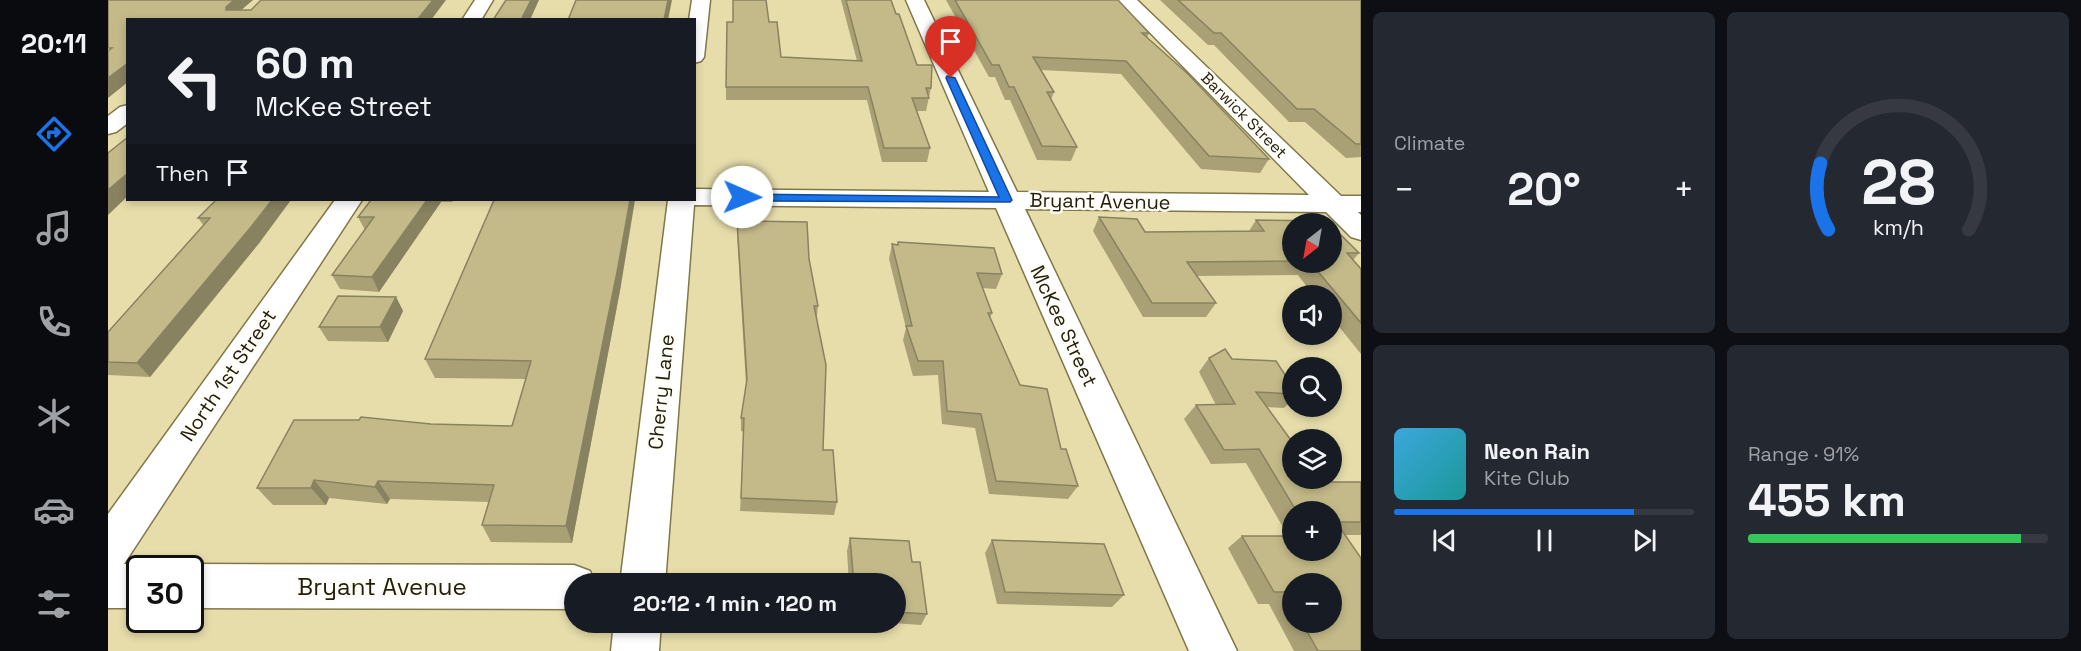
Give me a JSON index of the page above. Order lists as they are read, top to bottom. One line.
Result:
{"streets":{"street":["Barwick Street","Bryant Avenue","McKee Street","North 1st Street","Cherry Lane"]},"crossings":[["Barwick Street","Bryant Avenue"],["Bryant Avenue","McKee Street"]],"north":"bottom left","page":{"tabs":"20:11","tile":["Climate",["Range · 91%","455 km"]],"turn":["60 m","McKee Street"],"then":"Then","heat":["−","20°","+"],"map_buttons":["+","−"],"song":["Neon Rain","Kite Club"],"limit":"30","trip":"20:12 · 1 min · 120 m","gauge":["28","km/h"]}}
